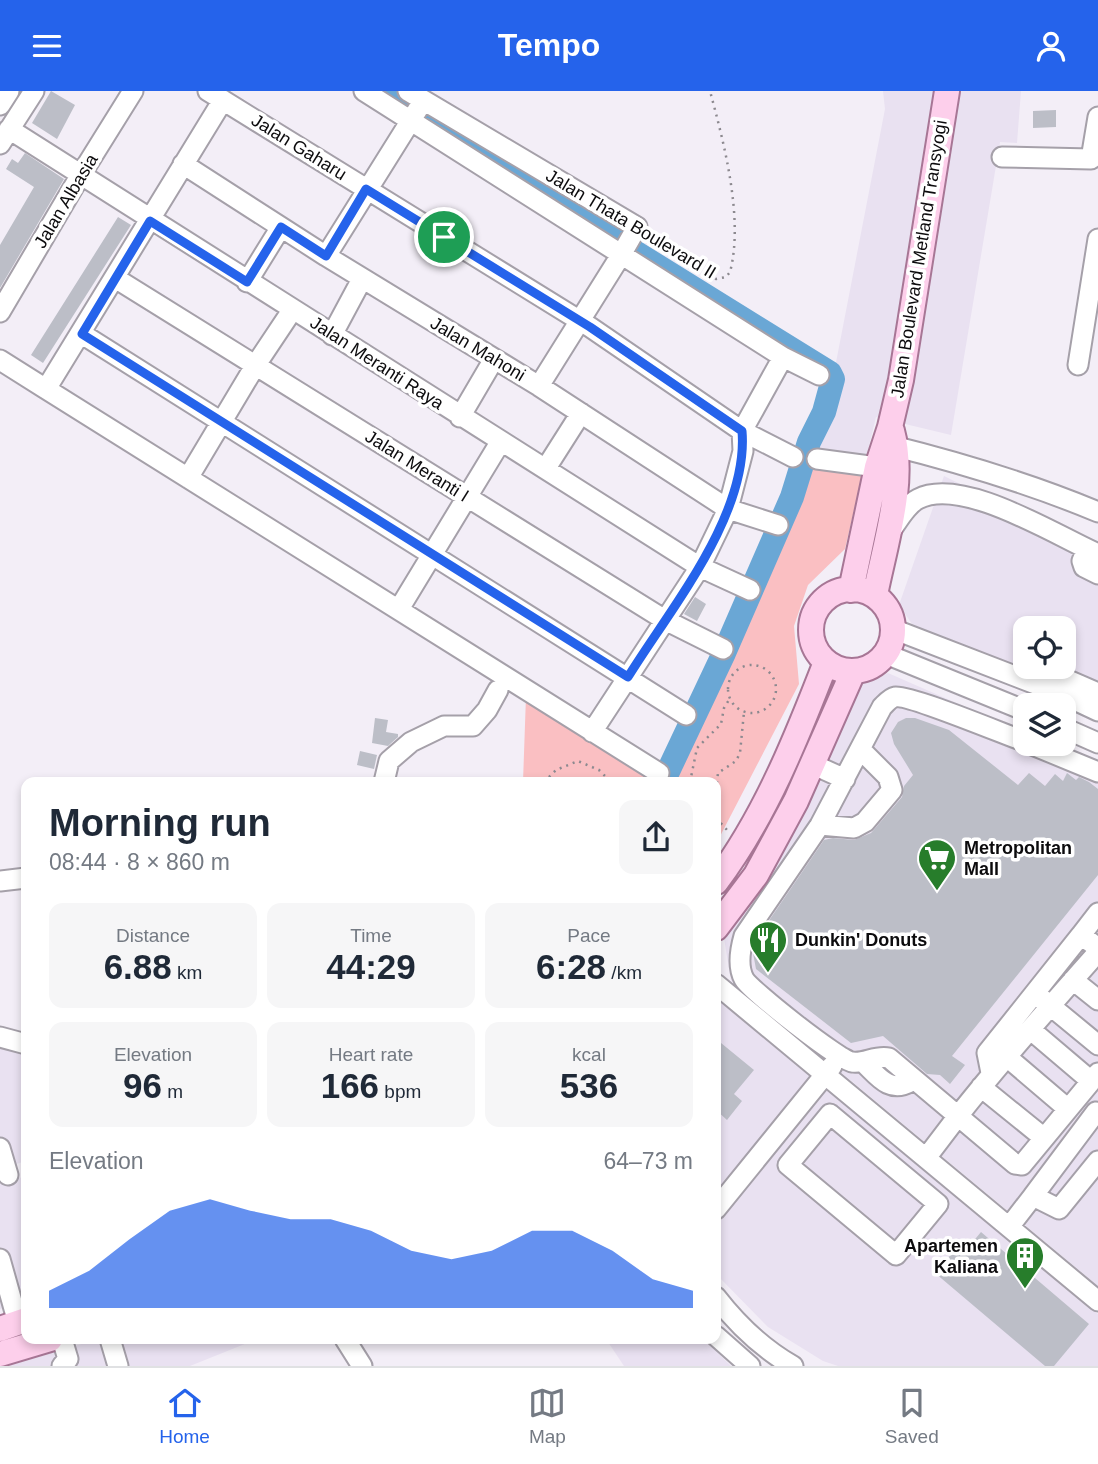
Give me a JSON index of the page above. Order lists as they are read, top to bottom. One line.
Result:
{"streets":{"main road":["Jalan Boulevard Metland Transyogi"],"street":["Jalan Gaharu","Jalan Albasia","Jalan Thata Boulevard II","Jalan Mahoni","Jalan Meranti Raya","Jalan Meranti I"]},"crossings":[["Jalan Albasia","Jalan Meranti Raya"]],"places":{"supermarket":["Metropolitan Mall"],"restaurant":["Dunkin' Donuts"],"building":["Apartemen Kaliana"]},"page":{"header":"Tempo","heading":["Morning run","08:44 · 8 × 860 m"],"stats":[["Distance","6.88 km"],["Time","44:29"],["Pace","6:28 /km"],["Elevation","96 m"],["Heart rate","166 bpm"],["kcal","536"]],"chart":["Elevation","64–73 m"],"tabs":["Home","Map","Saved"]}}
